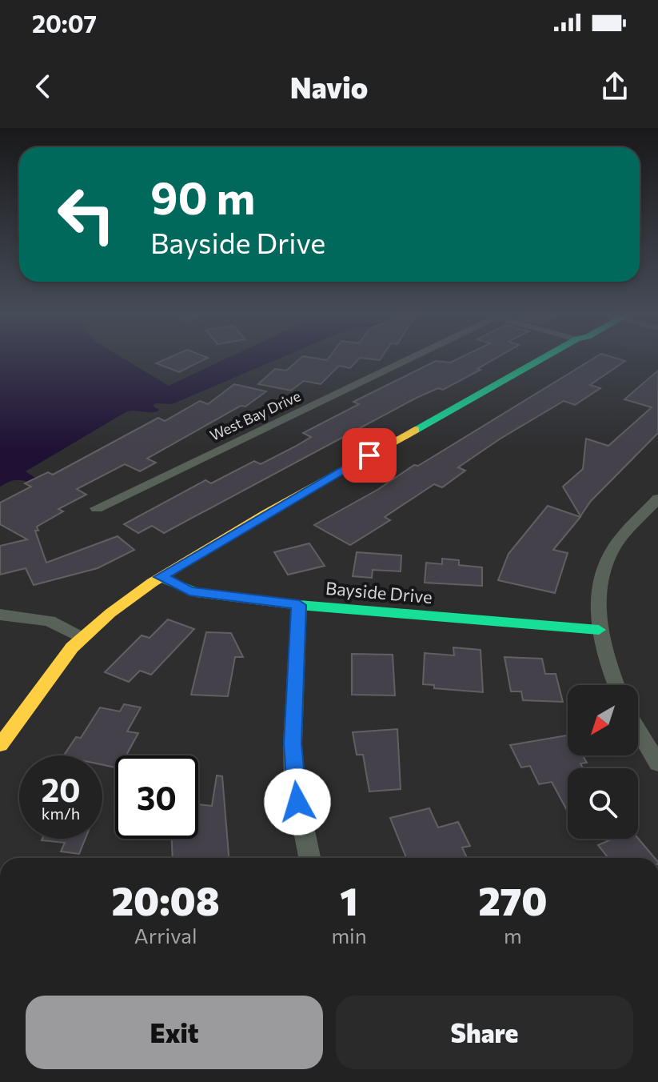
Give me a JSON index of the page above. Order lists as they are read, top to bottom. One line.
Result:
{"streets":{"street":["West Bay Drive","Bayside Drive"]},"north":"bottom left","page":{"status":"20:07","header":"Navio","turn":["90 m","Bayside Drive"],"speed":"20 km/h","limit":"30","eta":["20:08","Arrival","1","min","270","m"],"buttons":["Exit","Share"]}}
